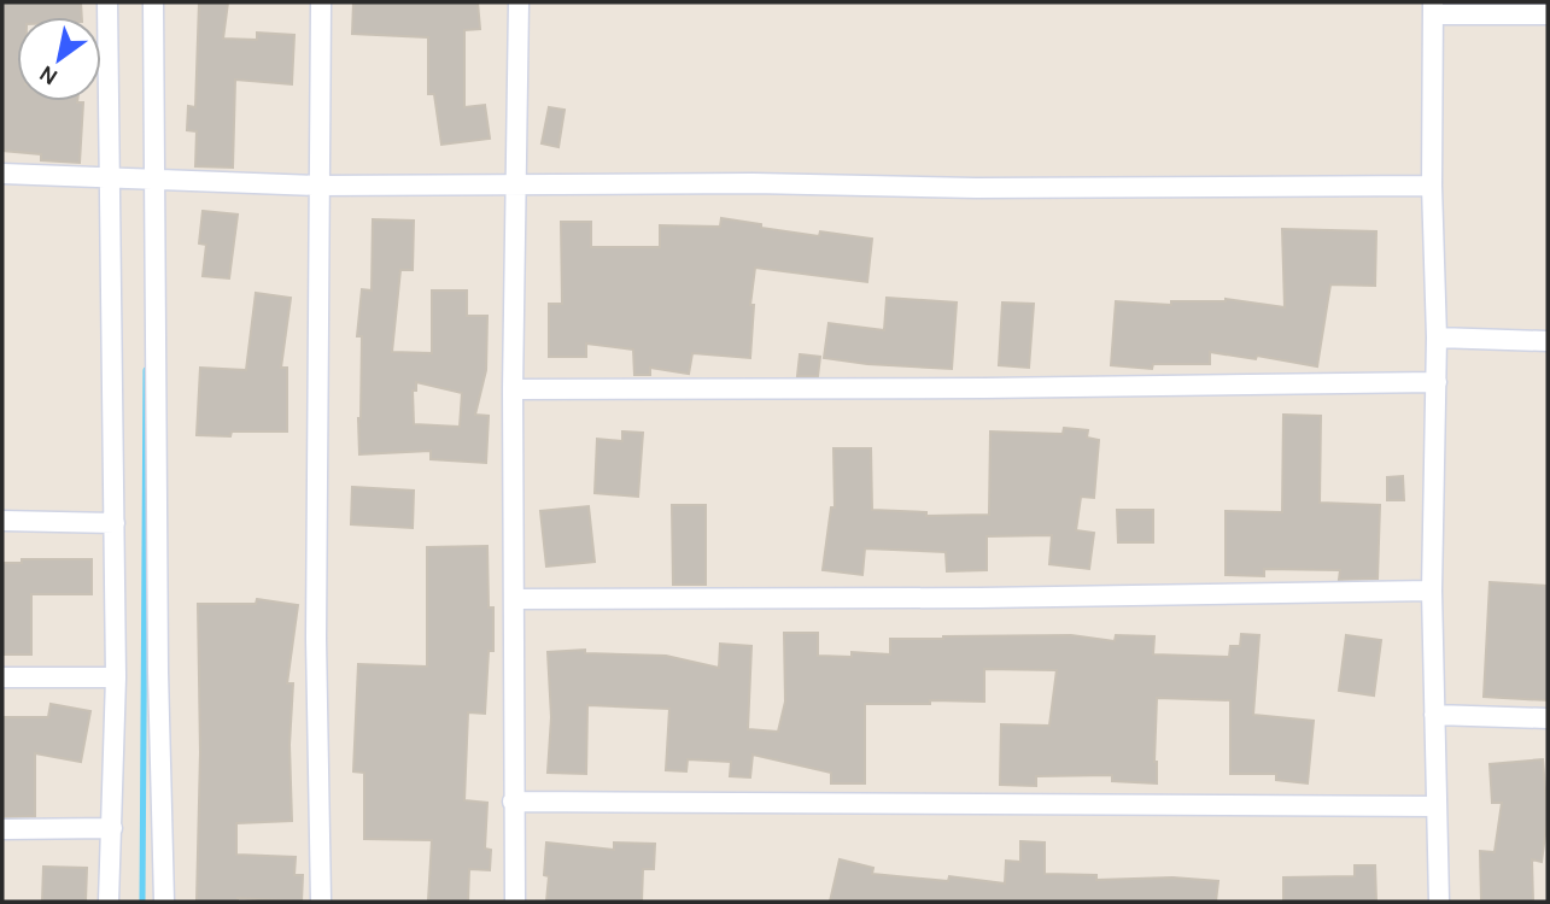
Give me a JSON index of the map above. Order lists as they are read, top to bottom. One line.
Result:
{"north":"bottom left"}
